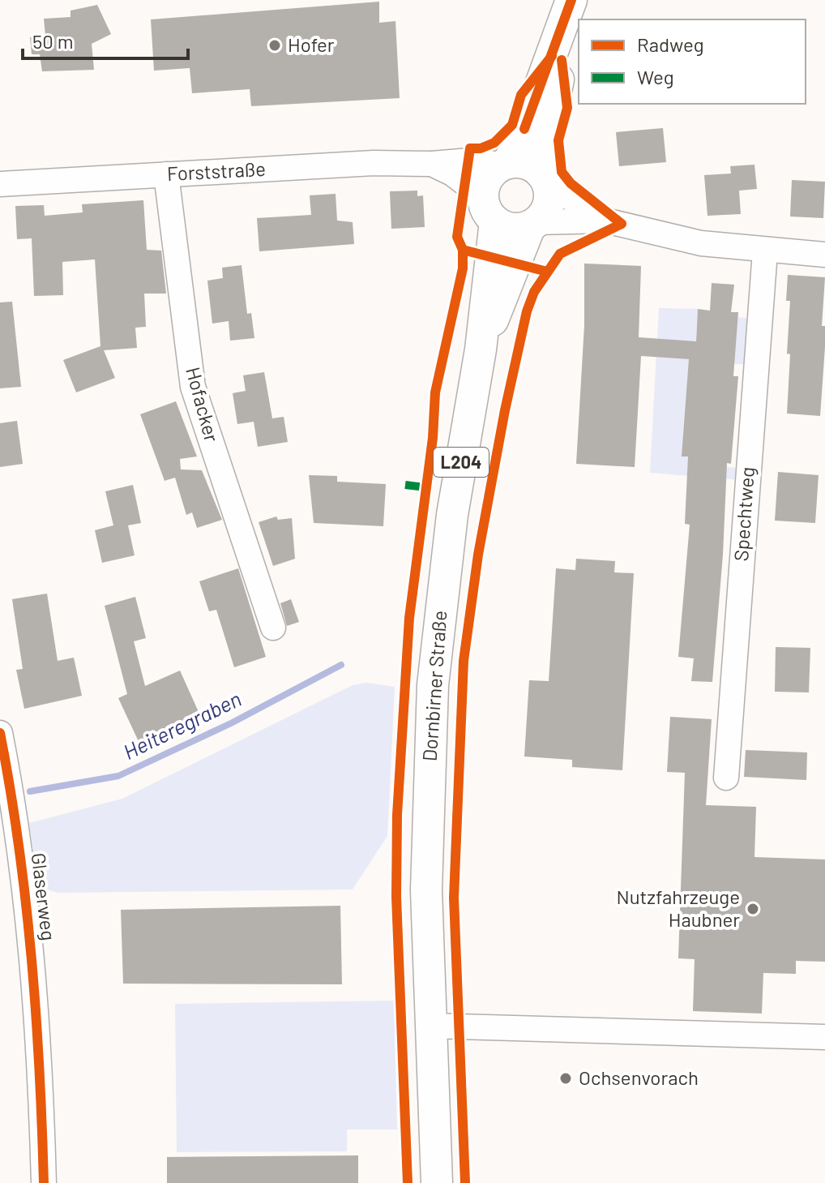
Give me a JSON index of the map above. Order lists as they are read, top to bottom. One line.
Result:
{"streets":{"main road":["L204","Dornbirner Straße"],"street":["Forststraße","Hofacker","Spechtweg","Glaserweg"]},"crossings":[["Forststraße","Hofacker"],["Forststraße","Dornbirner Straße"]],"water":["Heiteregraben"],"places":["Hofer","Nutzfahrzeuge Haubner","Ochsenvorach"],"legend":["Radweg","Weg"],"scale_bar":"50 m"}
